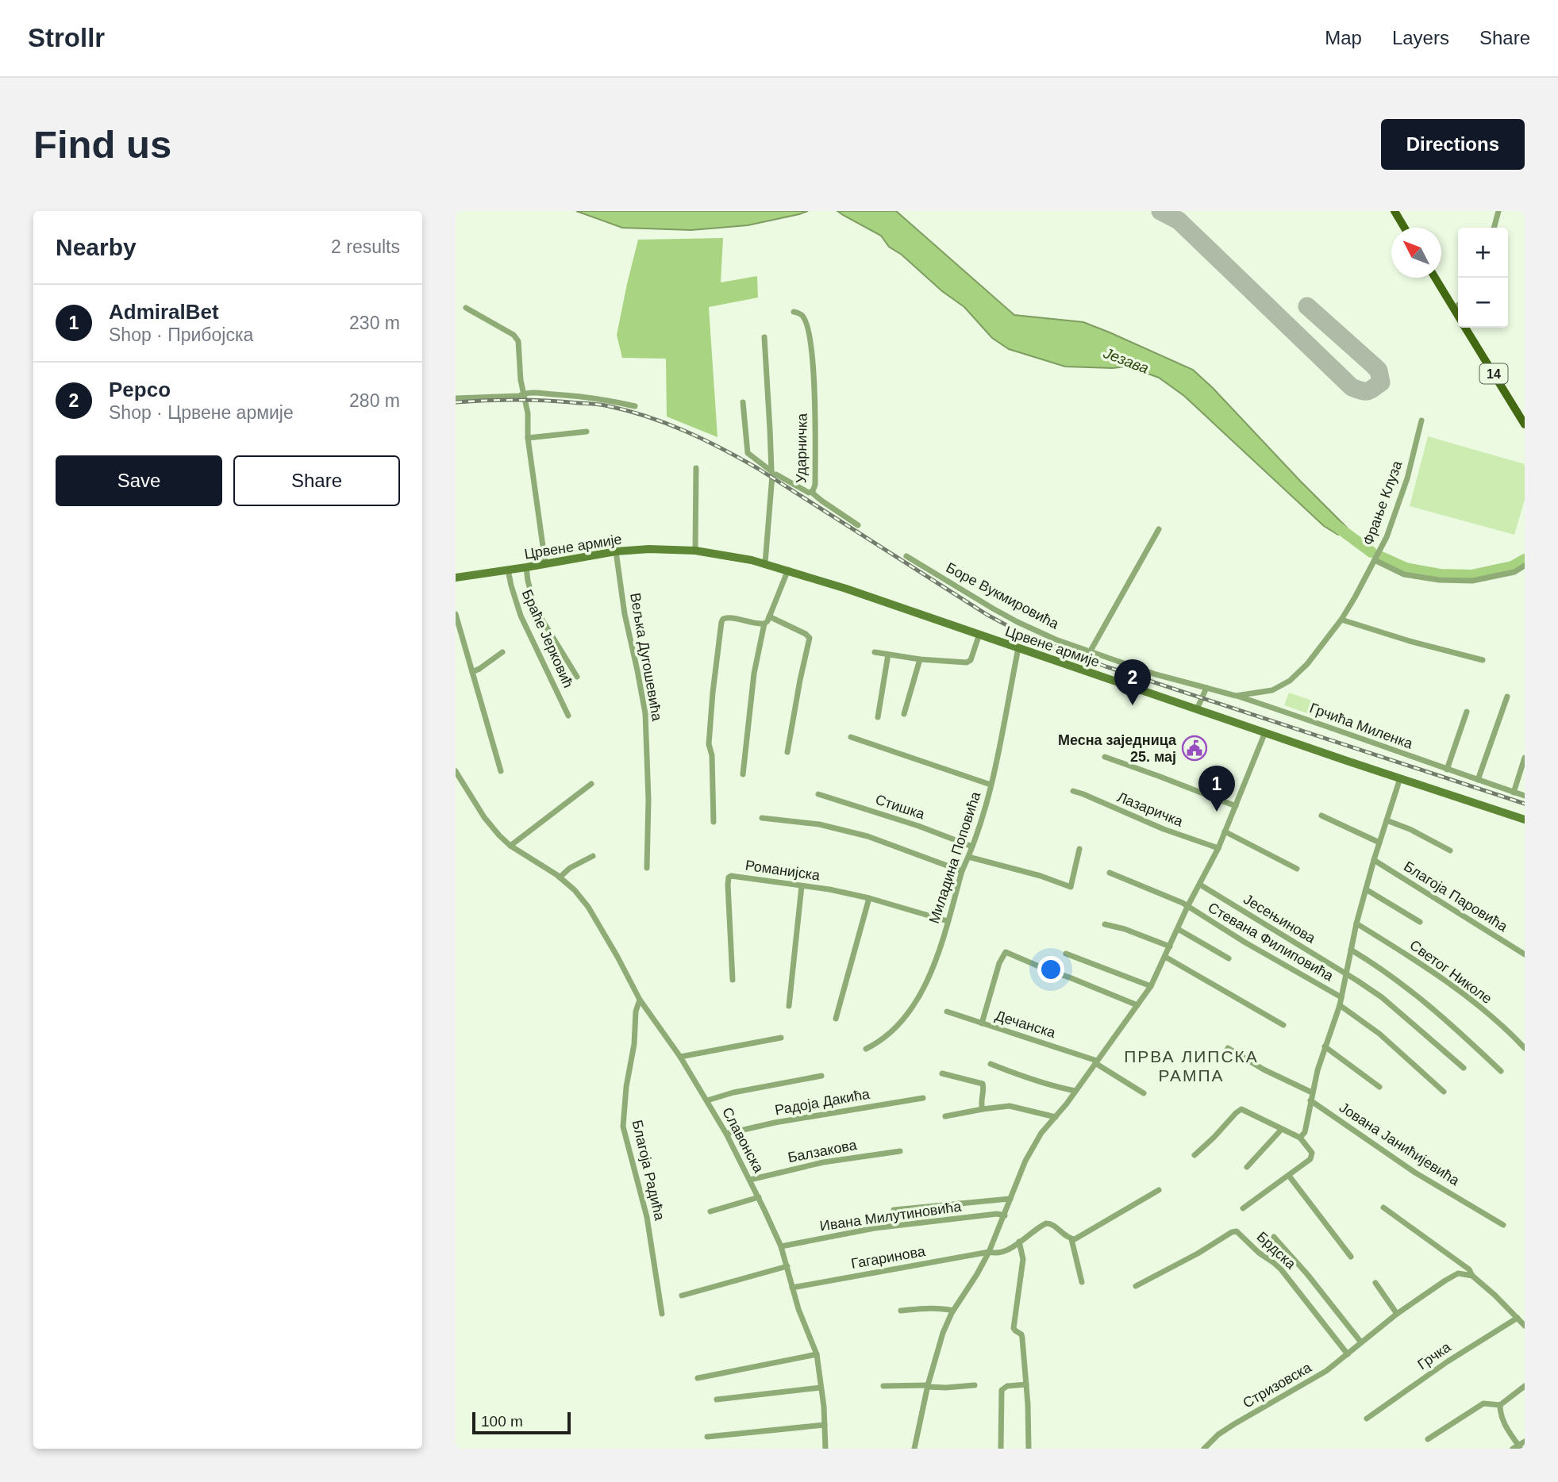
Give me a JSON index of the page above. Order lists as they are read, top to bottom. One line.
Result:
{"streets":{"main road":["14","Црвене армије"],"street":["Ударничка","Фрање Клуза","Боре Вукмировића","Браће Јерковић","Вељка Дугошевића","Грчића Миленка","Стишка","Лазаричка","Миладина Поповића","Романијска","Благоја Паровића","Јесењинова","Стевана Филиповића","Светог Николе","Дечанска","Радоја Дакића","Славонска","Јована Јанићијевића","Балзакова","Благоја Радића","Ивана Милутиновића","Брдска","Гагаринова","Грчка","Стризовска"]},"crossings":[["Ударничка","Црвене армије"],["Фрање Клуза","Боре Вукмировића"],["Фрање Клуза","Грчића Миленка"],["Црвене армије","Браће Јерковић"],["Црвене армије","Вељка Дугошевића"],["Црвене армије","Миладина Поповића"],["Стишка","Миладина Поповића"],["Миладина Поповића","Романијска"],["Радоја Дакића","Славонска"],["Славонска","Балзакова"],["Славонска","Благоја Радића"],["Славонска","Ивана Милутиновића"],["Славонска","Гагаринова"],["Брдска","Стризовска"]],"districts":["ПРВА ЛИПСКА РАМПА"],"water":["Језава"],"places":{"public building":["Месна заједница 25. мај"]},"scale_bar":"100 m","north":"top left","page":{"header":"Strollr","nav":["Map","Layers","Share"],"buttons":["Directions",["Save","Share"]],"title":"Find us","heading":["Nearby","2 results"],"map_buttons":["+","−"],"list":[{"mark":"1","name":"AdmiralBet","note":"Shop · Прибојска","value":"230 m"},{"mark":"2","name":"Pepco","note":"Shop · Црвене армије","value":"280 m"}],"pins":["2","1"],"scale":"100 m"}}
